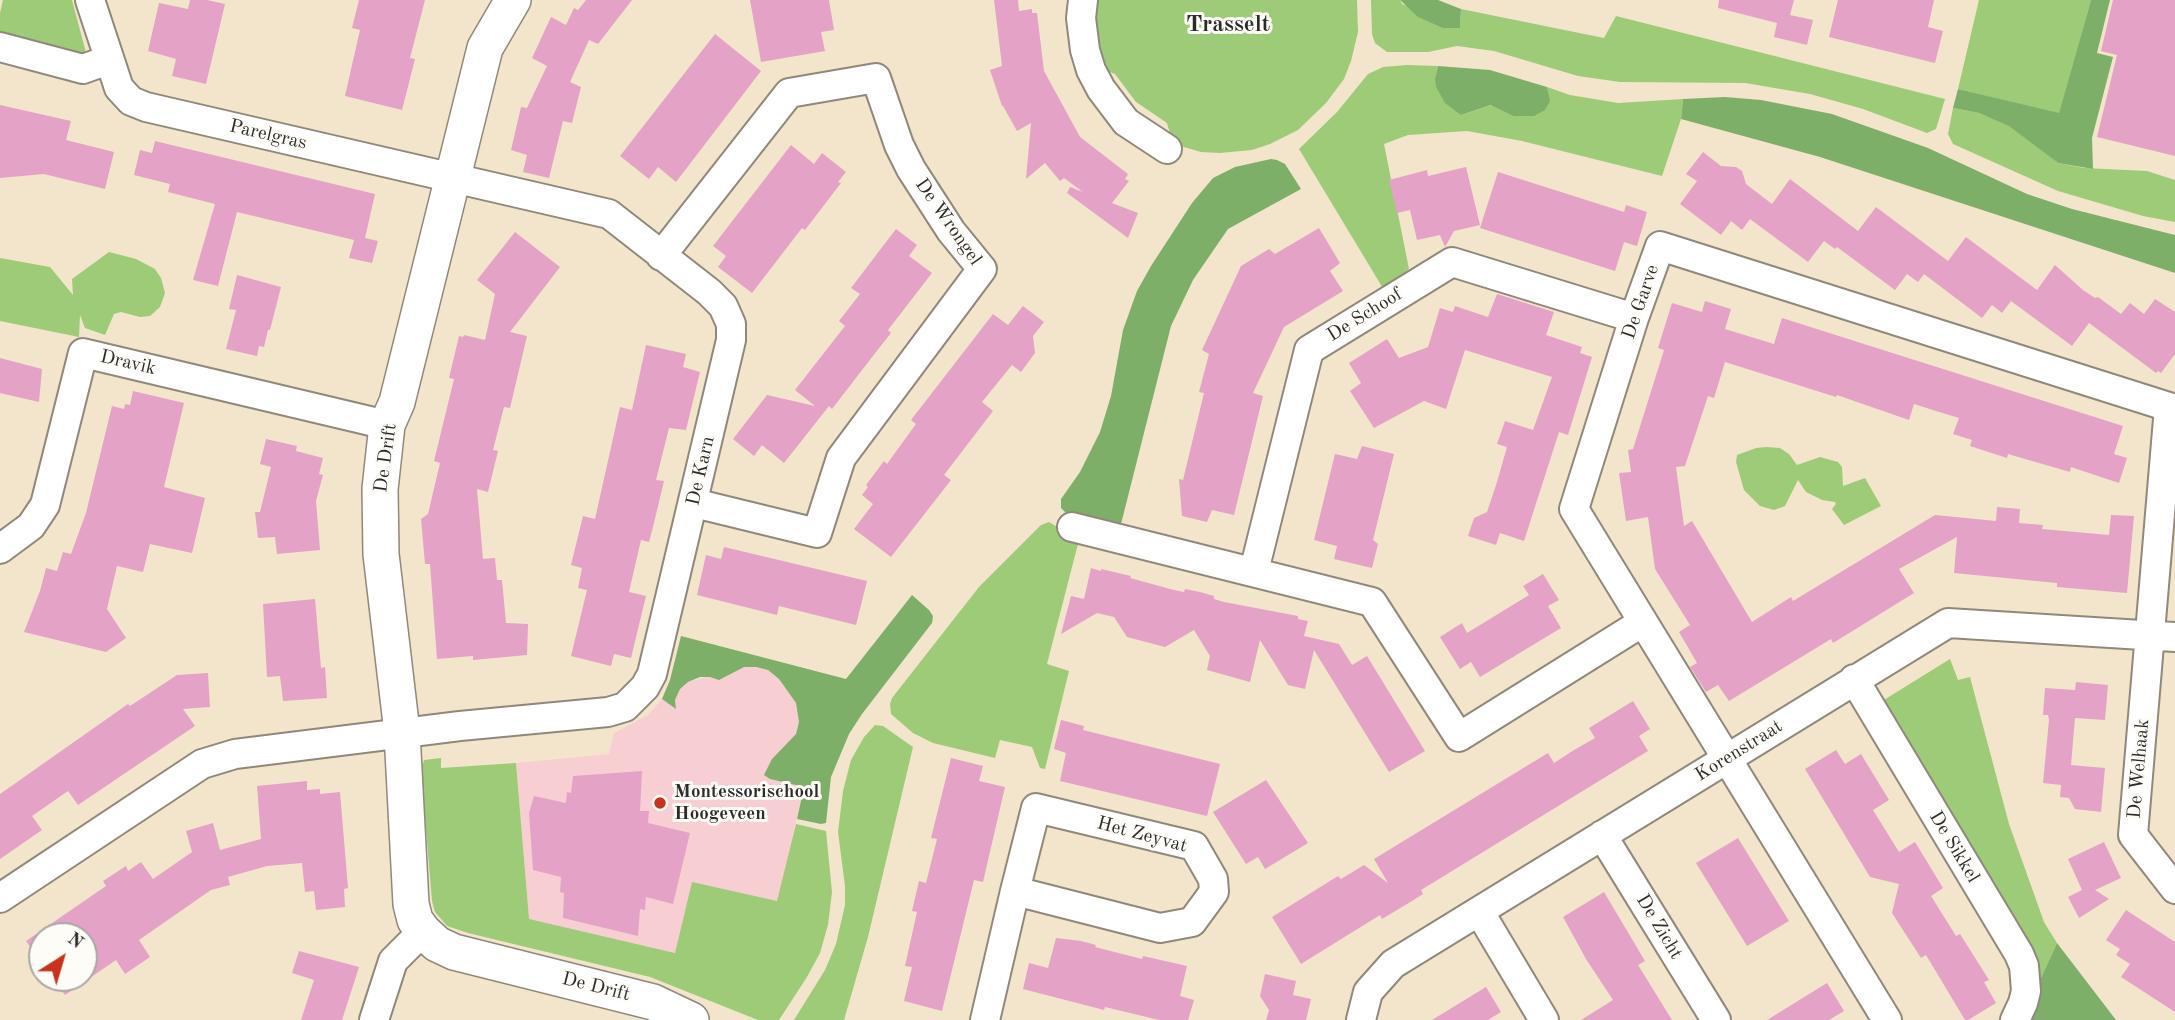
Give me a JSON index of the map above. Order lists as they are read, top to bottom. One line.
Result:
{"streets":{"street":["Parelgras","De Wrongel","De Garve","De Schoof","Dravik","De Drift","De Karn","Korenstraat","De Welhaak","Het Zeyvat","De Sikkel","De Zicht"]},"crossings":[["Parelgras","De Drift"],["Parelgras","De Karn"],["De Wrongel","De Karn"],["De Garve","De Schoof"],["De Garve","Korenstraat"],["De Garve","De Welhaak"],["Dravik","De Drift"],["De Drift","De Karn"],["Korenstraat","De Welhaak"],["Korenstraat","De Sikkel"],["Korenstraat","De Zicht"]],"districts":["Trasselt"],"places":["Montessorischool Hoogeveen"],"north":"top right"}
